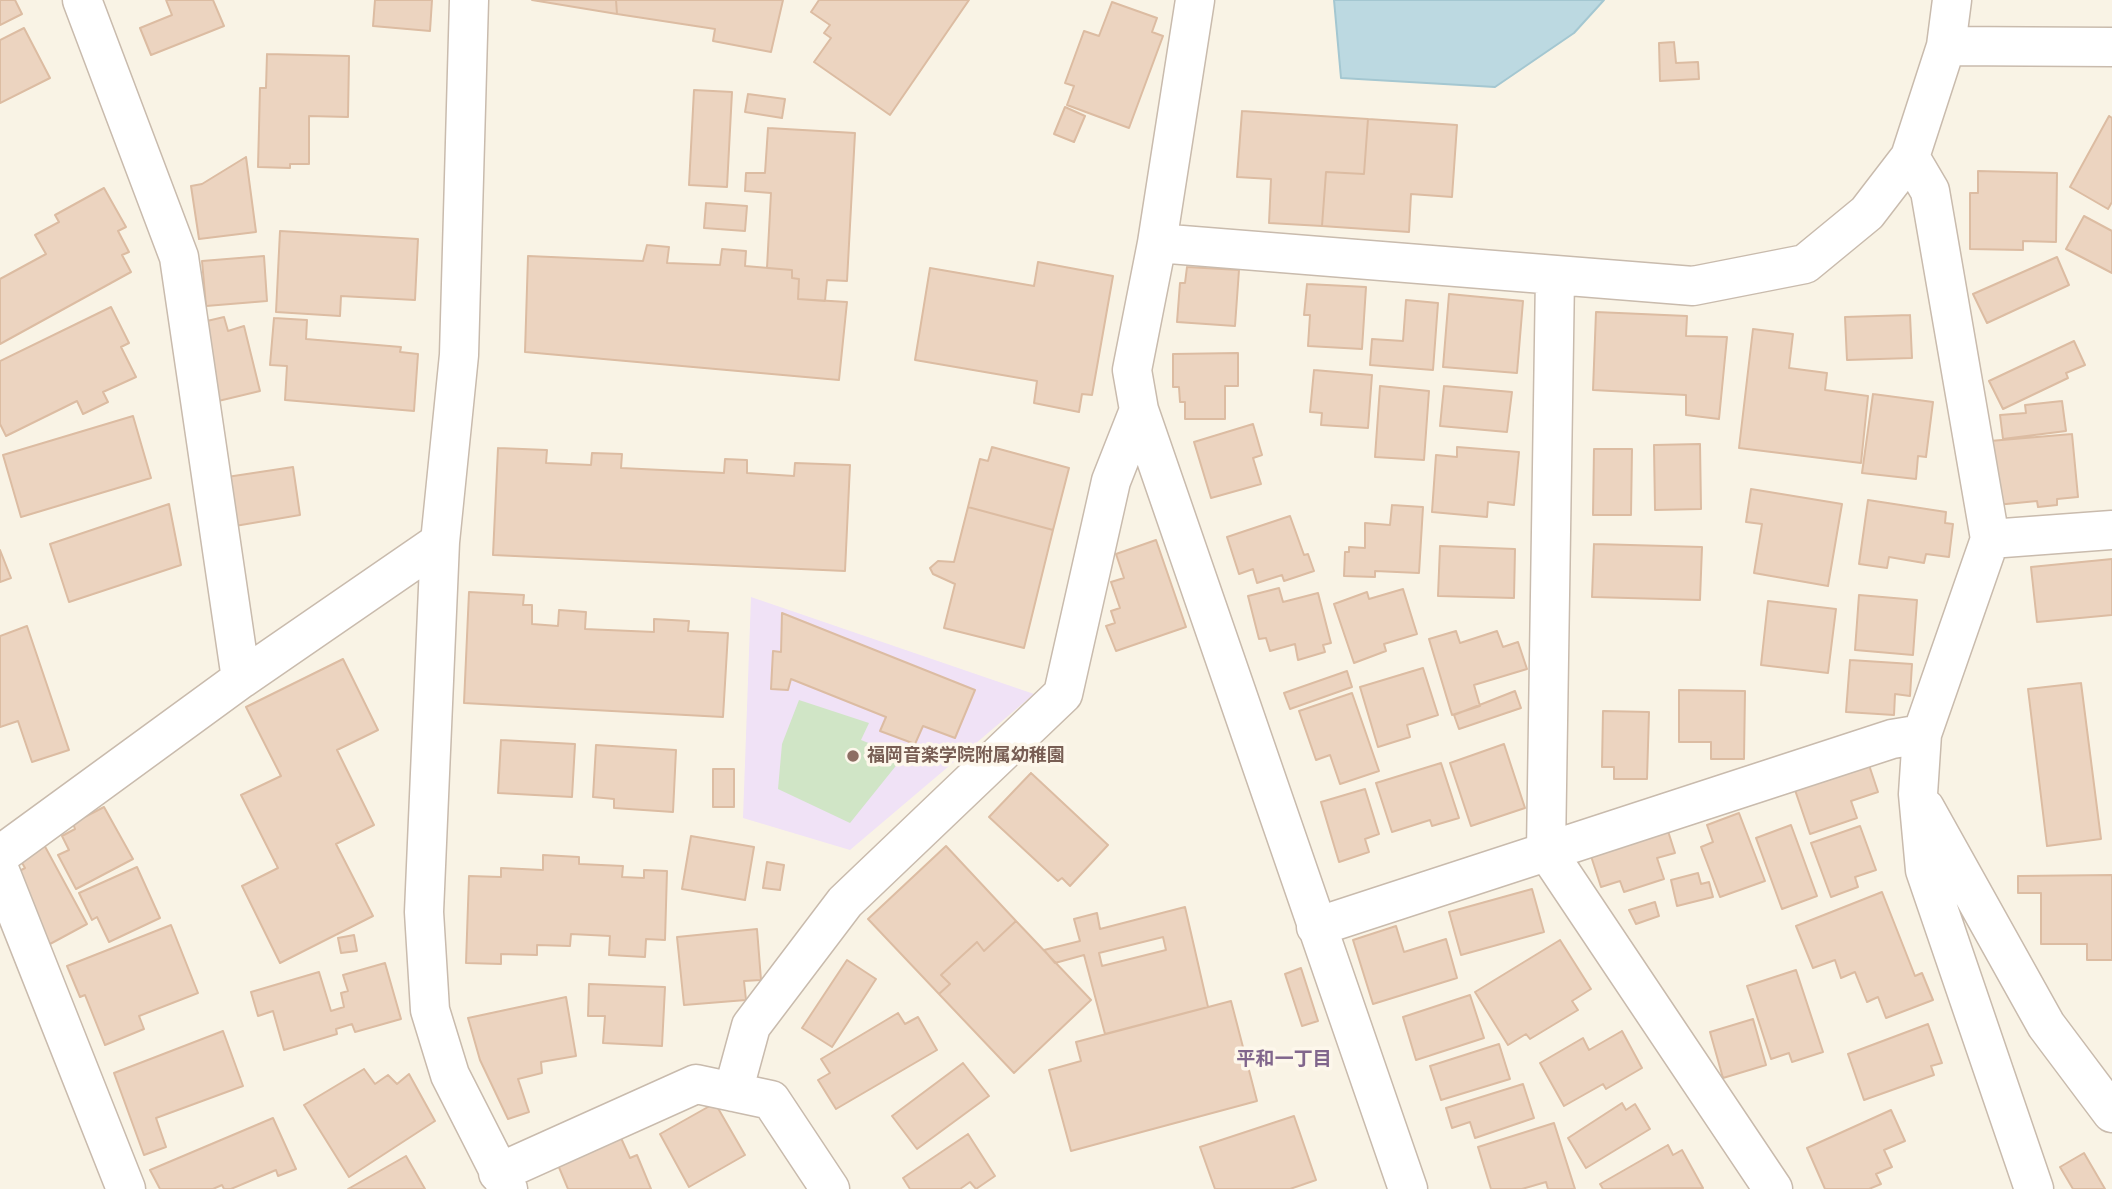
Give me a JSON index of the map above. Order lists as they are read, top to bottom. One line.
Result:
{"districts":["平和一丁目"],"places":["福岡音楽学院附属幼稚園"]}
